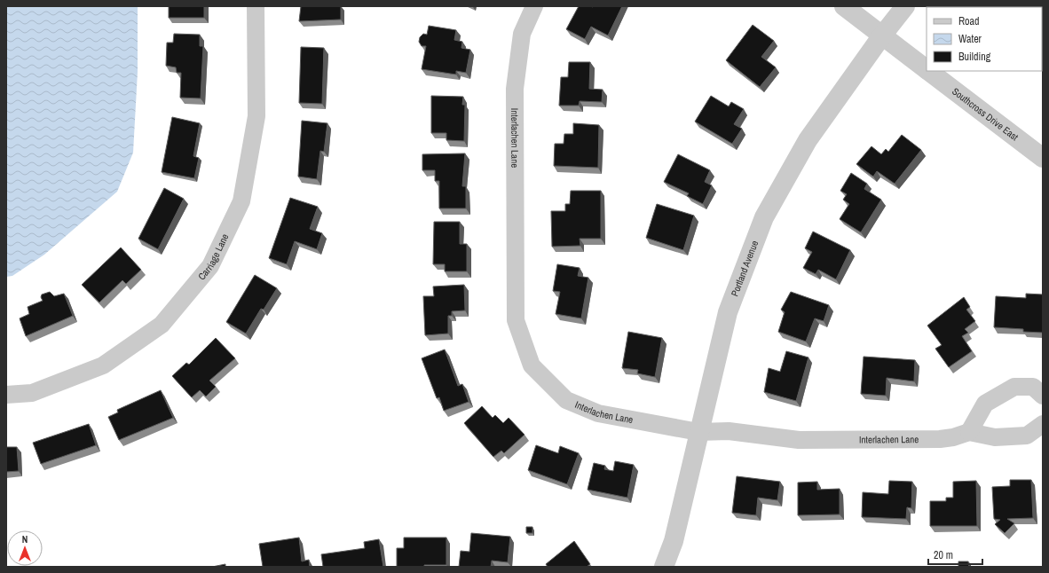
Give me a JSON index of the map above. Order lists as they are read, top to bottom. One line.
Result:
{"streets":{"street":["Southcross Drive East","Interlachen Lane","Carriage Lane","Portland Avenue"]},"crossings":[["Southcross Drive East","Portland Avenue"],["Interlachen Lane","Portland Avenue"]],"legend":["Road","Water","Building"],"scale_bar":"20 m","north":"top"}
